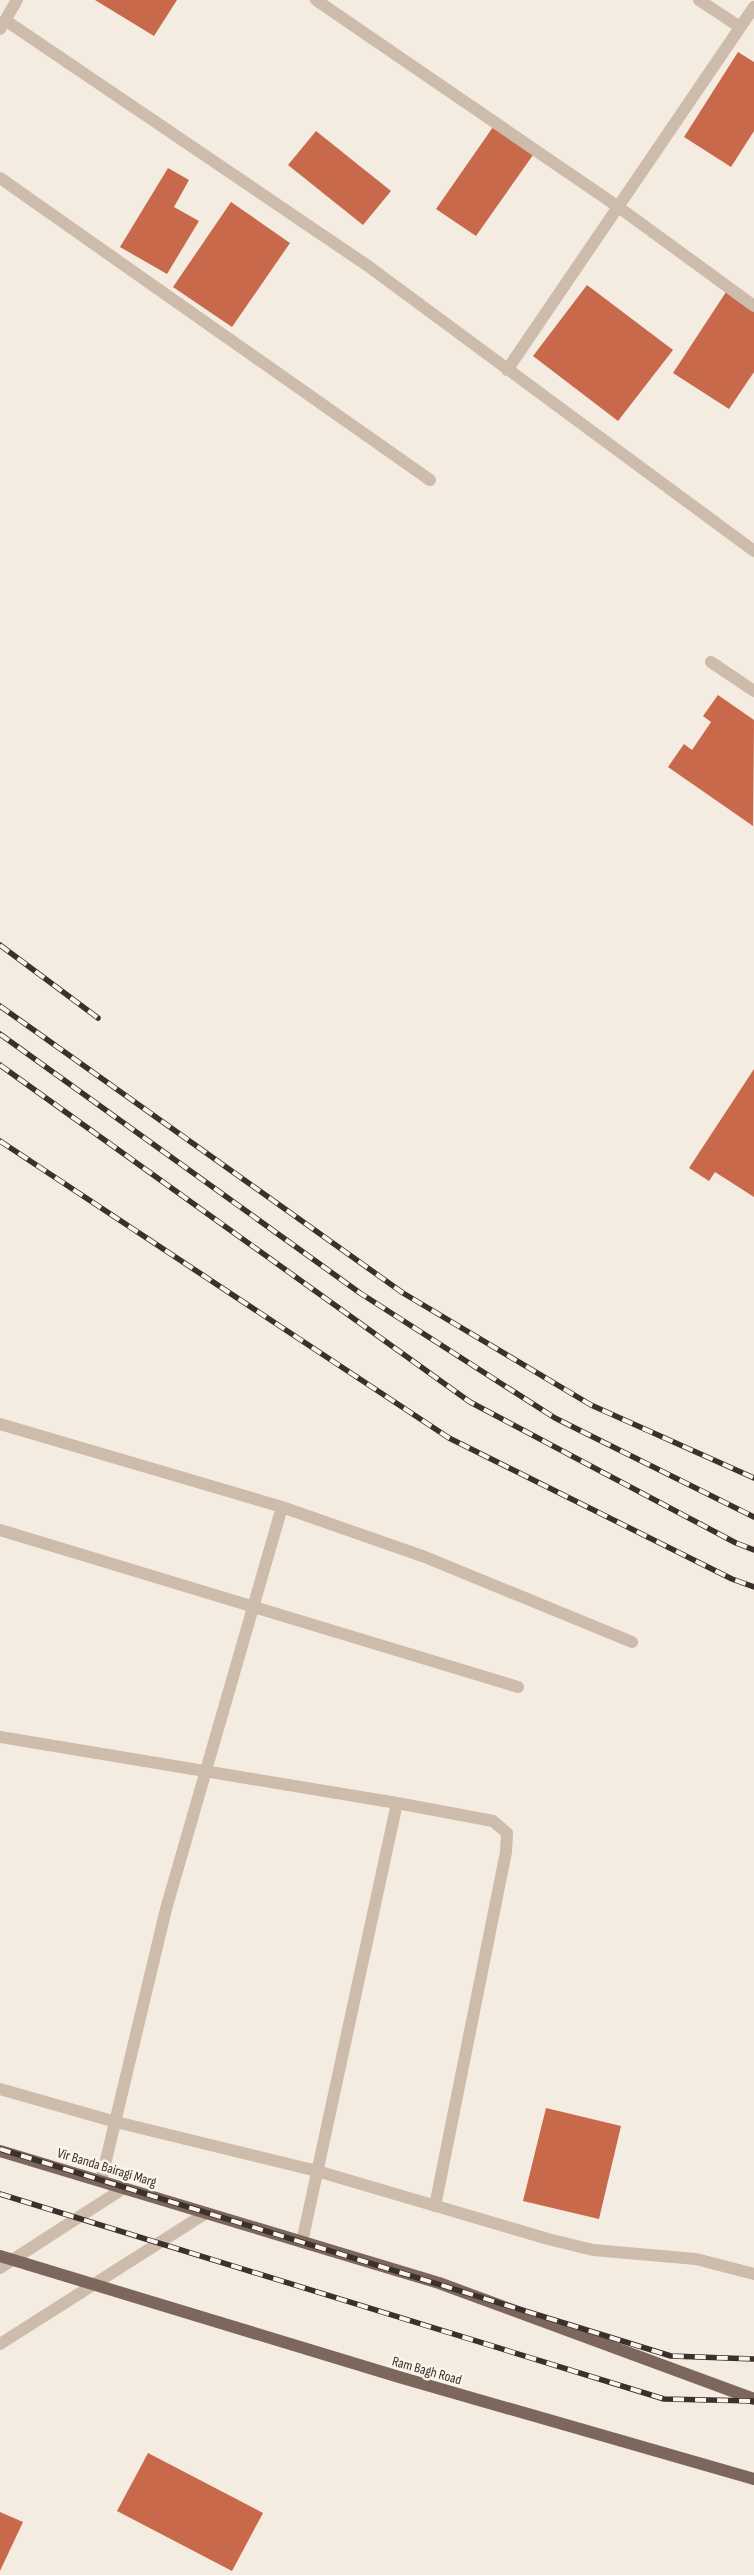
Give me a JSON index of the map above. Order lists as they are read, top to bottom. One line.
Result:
{"streets":{"main road":["Vir Banda Bairagi Marg","Ram Bagh Road"]}}
